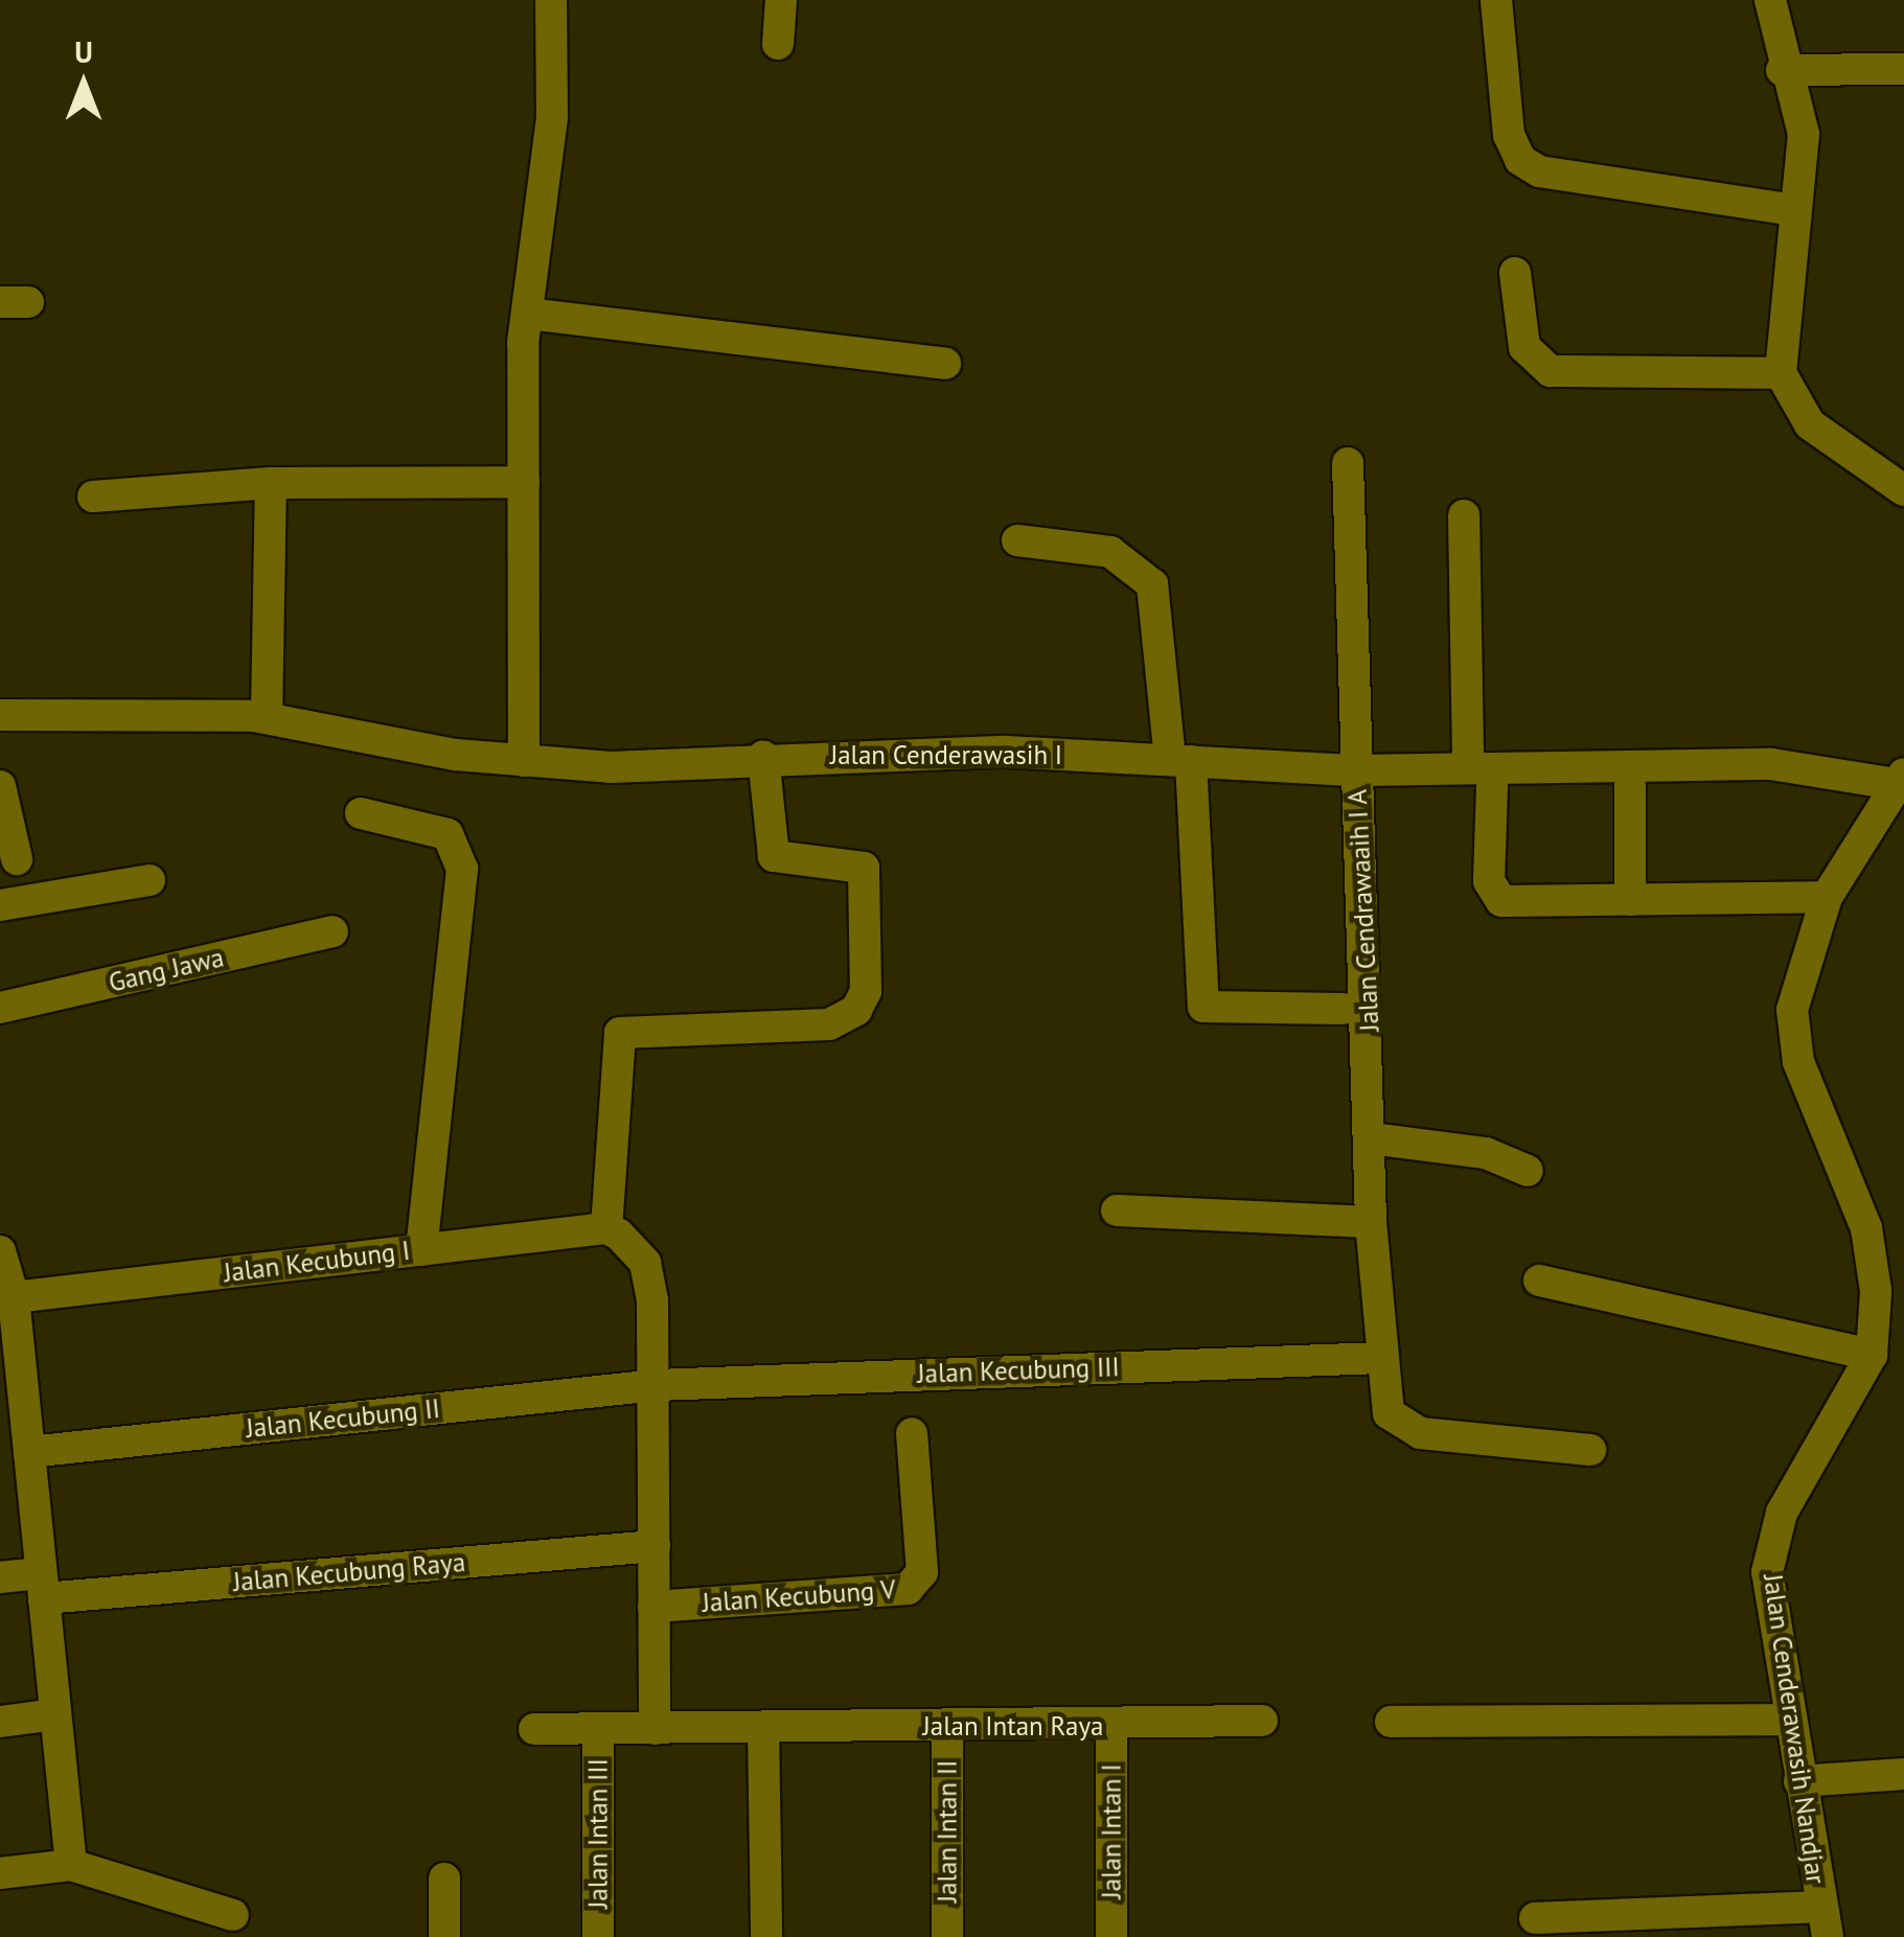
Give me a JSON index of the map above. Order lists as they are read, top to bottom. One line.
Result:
{"streets":{"street":["Jalan Cenderawasih I","Jalan Cendrawaaih I A","Gang Jawa","Jalan Kecubung I","Jalan Kecubung III","Jalan Kecubung II","Jalan Kecubung Raya","Jalan Kecubung V","Jalan Intan Raya","Jalan Cenderawasih Nandjar","Jalan Intan II","Jalan Intan I","Jalan Intan III"]},"crossings":[["Jalan Cenderawasih I","Jalan Cendrawaaih I A"],["Jalan Cenderawasih I","Jalan Cenderawasih Nandjar"],["Jalan Cendrawaaih I A","Jalan Kecubung III"],["Jalan Kecubung III","Jalan Kecubung II"],["Jalan Intan Raya","Jalan Intan II"],["Jalan Intan Raya","Jalan Intan I"],["Jalan Intan Raya","Jalan Intan III"]],"north":"top"}
